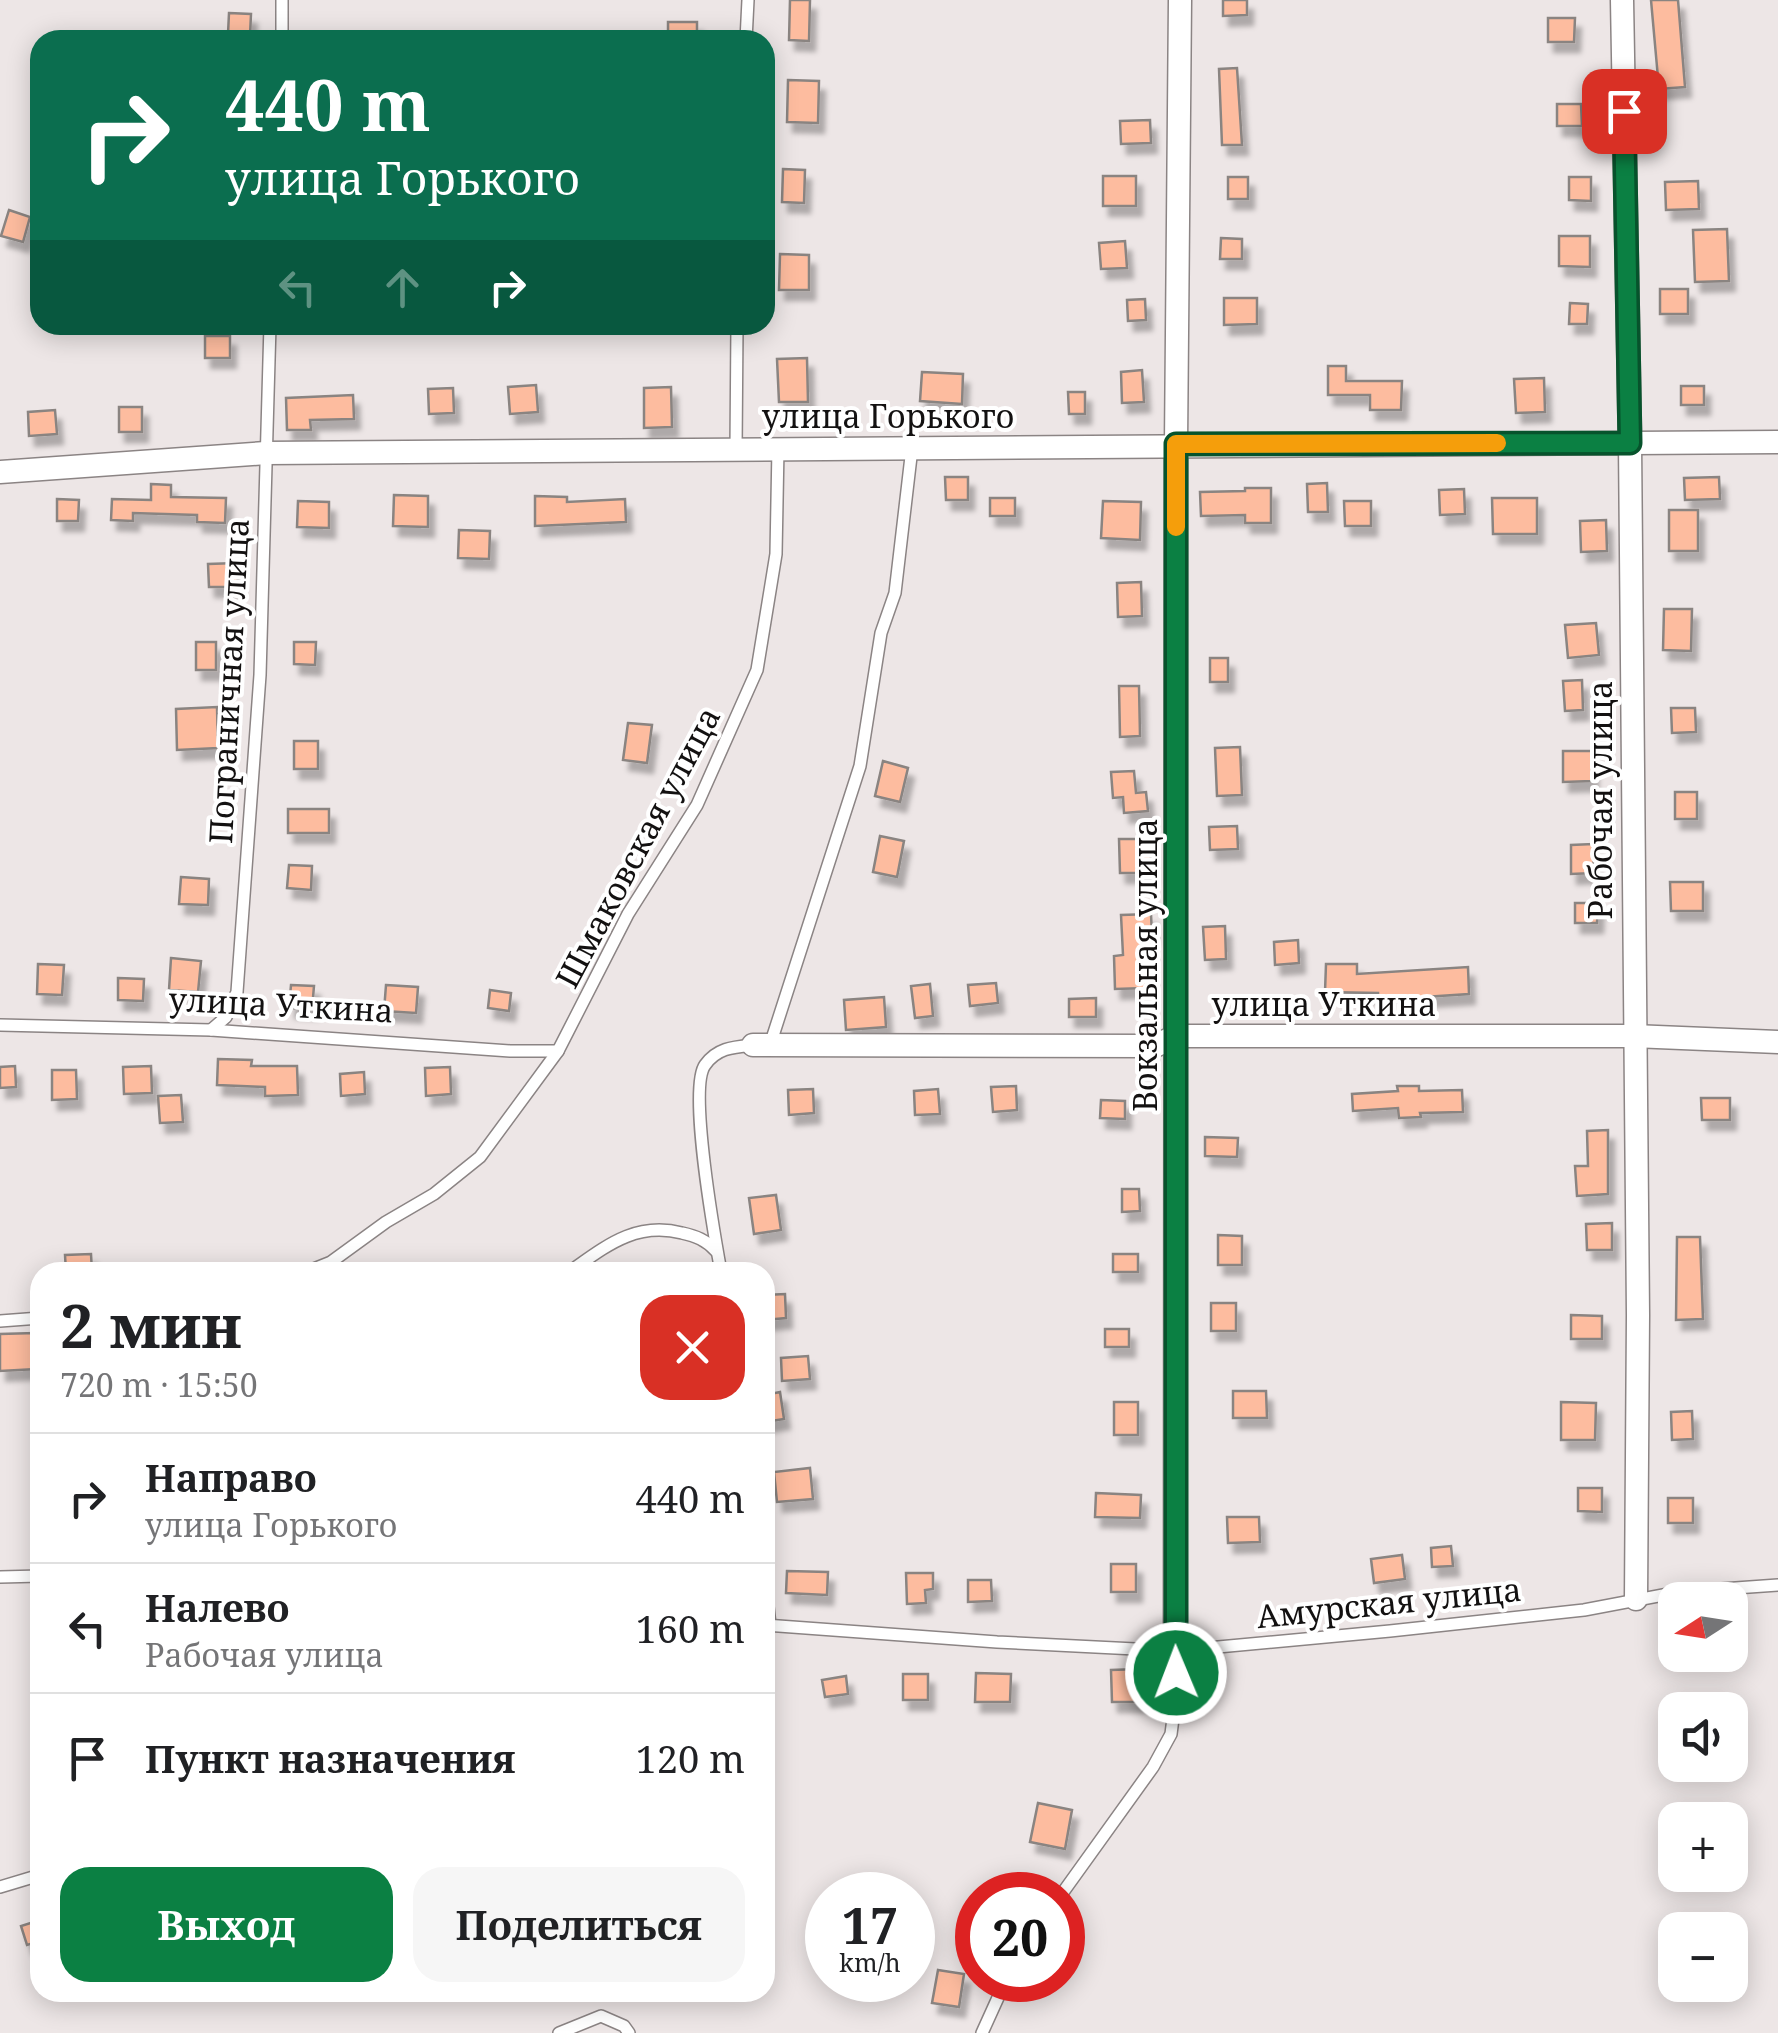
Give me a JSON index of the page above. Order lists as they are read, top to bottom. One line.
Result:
{"streets":{"street":["улица Горького","Рабочая улица","Вокзальная улица","улица Уткина"],"lane":["Пограничная улица","Шмаковская улица","Амурская улица"]},"crossings":[["улица Горького","Пограничная улица"],["улица Горького","Рабочая улица"],["улица Горького","Шмаковская улица"],["улица Горького","Вокзальная улица"],["Пограничная улица","улица Уткина"],["Рабочая улица","улица Уткина"],["Рабочая улица","Амурская улица"],["Шмаковская улица","улица Уткина"],["Вокзальная улица","улица Уткина"],["Вокзальная улица","Амурская улица"]],"north":"left","page":{"turn":["440 m","улица Горького"],"heading":["2 мин","720 m · 15:50"],"list":[{"name":"Направо","note":"улица Горького","value":"440 m"},{"name":"Налево","note":"Рабочая улица","value":"160 m"},{"name":"Пункт назначения","value":"120 m"}],"map_buttons":["+","−"],"buttons":["Выход","Поделиться"],"speed":"17 km/h","limit":"20"}}
